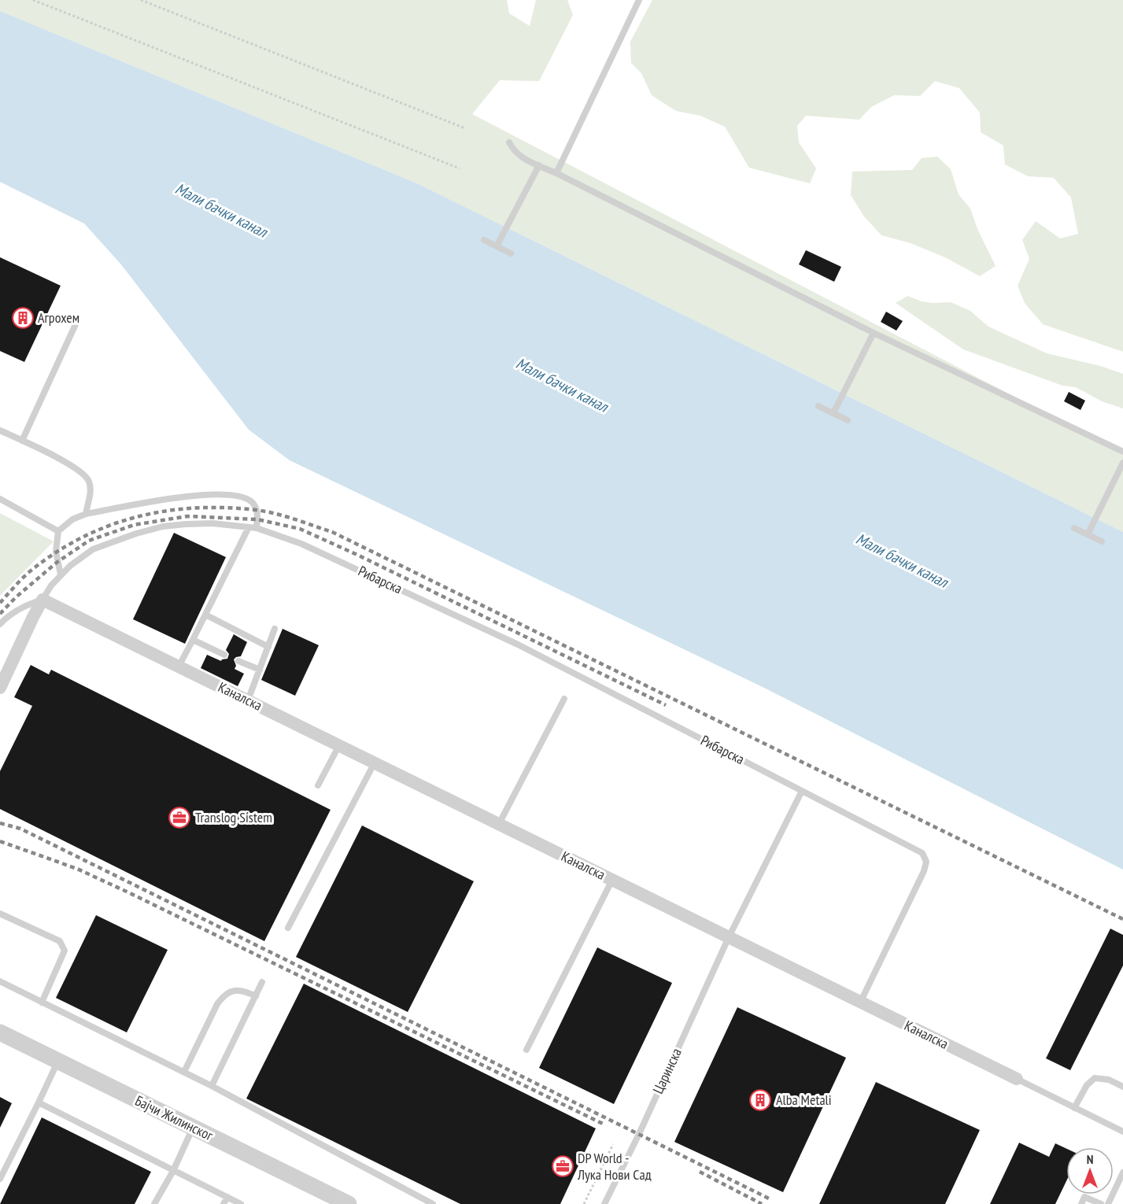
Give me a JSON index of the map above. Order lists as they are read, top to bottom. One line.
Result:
{"streets":{"street":["Рибарска","Каналска","Бајчи Жилинског"],"lane":["Царинска"]},"crossings":[["Рибарска","Каналска"],["Рибарска","Царинска"],["Каналска","Царинска"]],"water":["Мали бачки канал"],"places":{"building":["Агрохем","Alba Metali"],"office":["Translog Sistem","DP World - Лука Нови Сад"]},"north":"top"}
